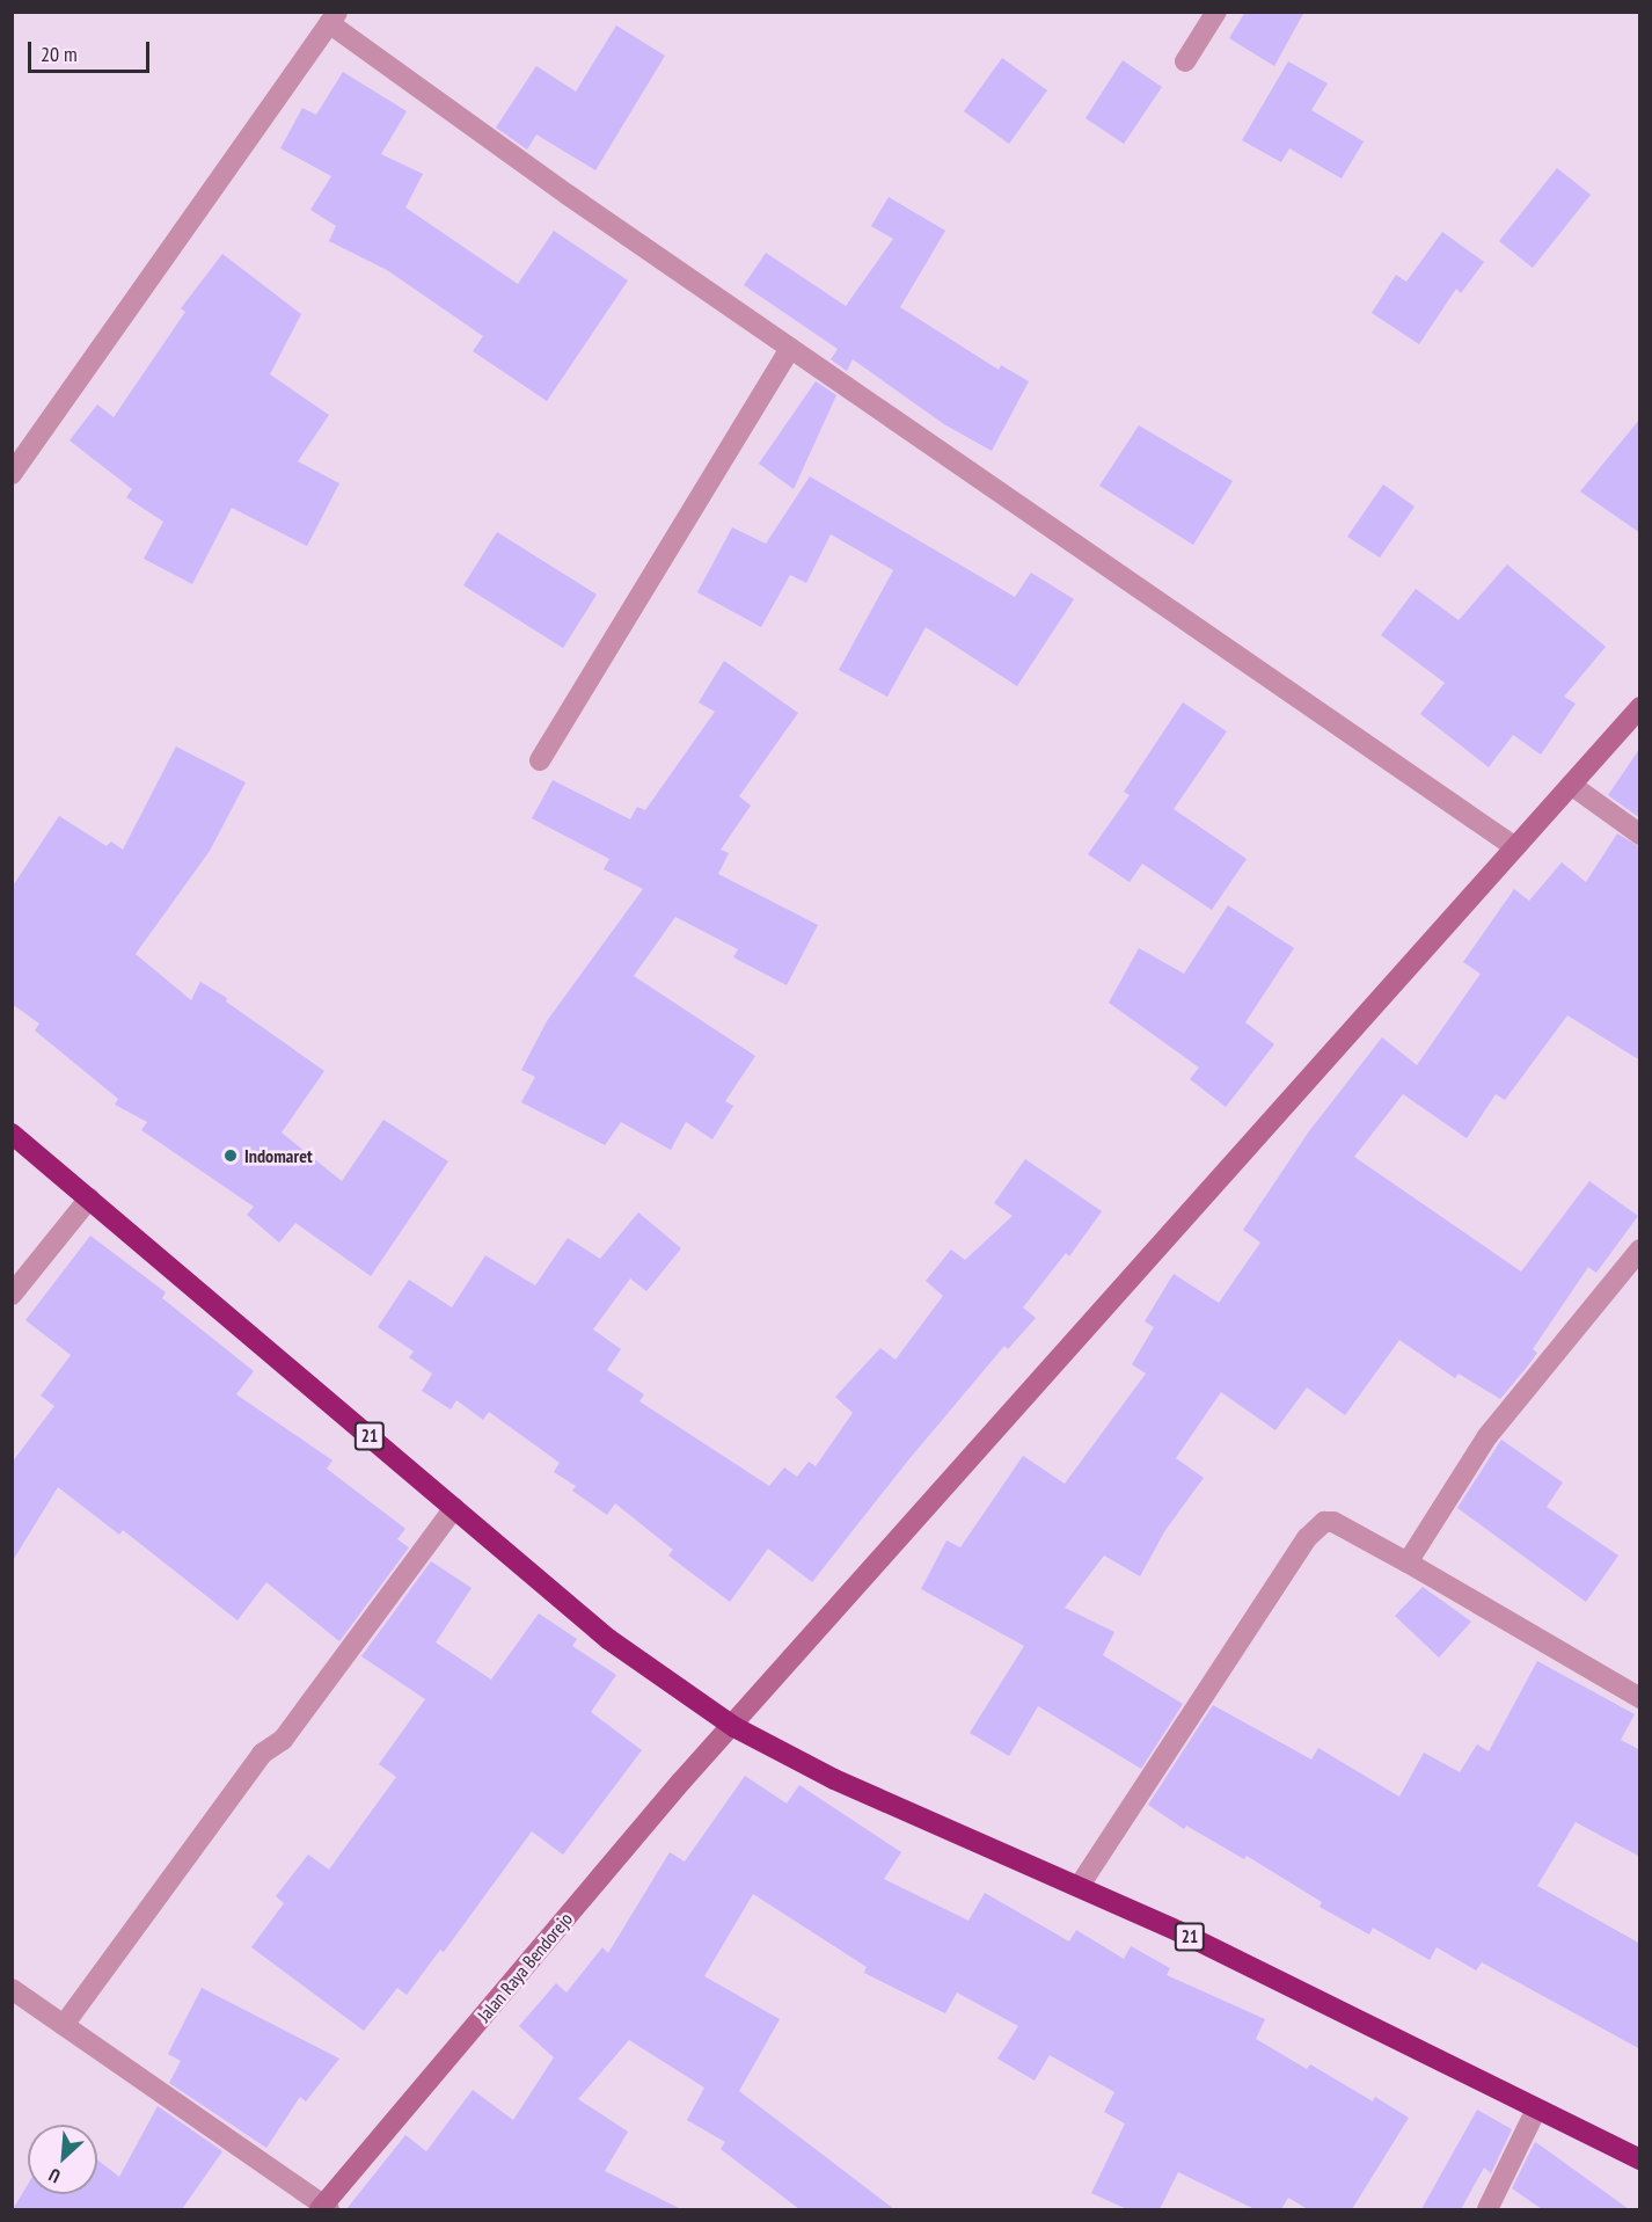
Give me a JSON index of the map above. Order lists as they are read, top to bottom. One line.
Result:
{"streets":{"highway":["21"],"street":["Jalan Raya Bendorejo"]},"crossings":[["21","Jalan Raya Bendorejo"]],"places":["Indomaret"],"scale_bar":"20 m","north":"bottom left"}
